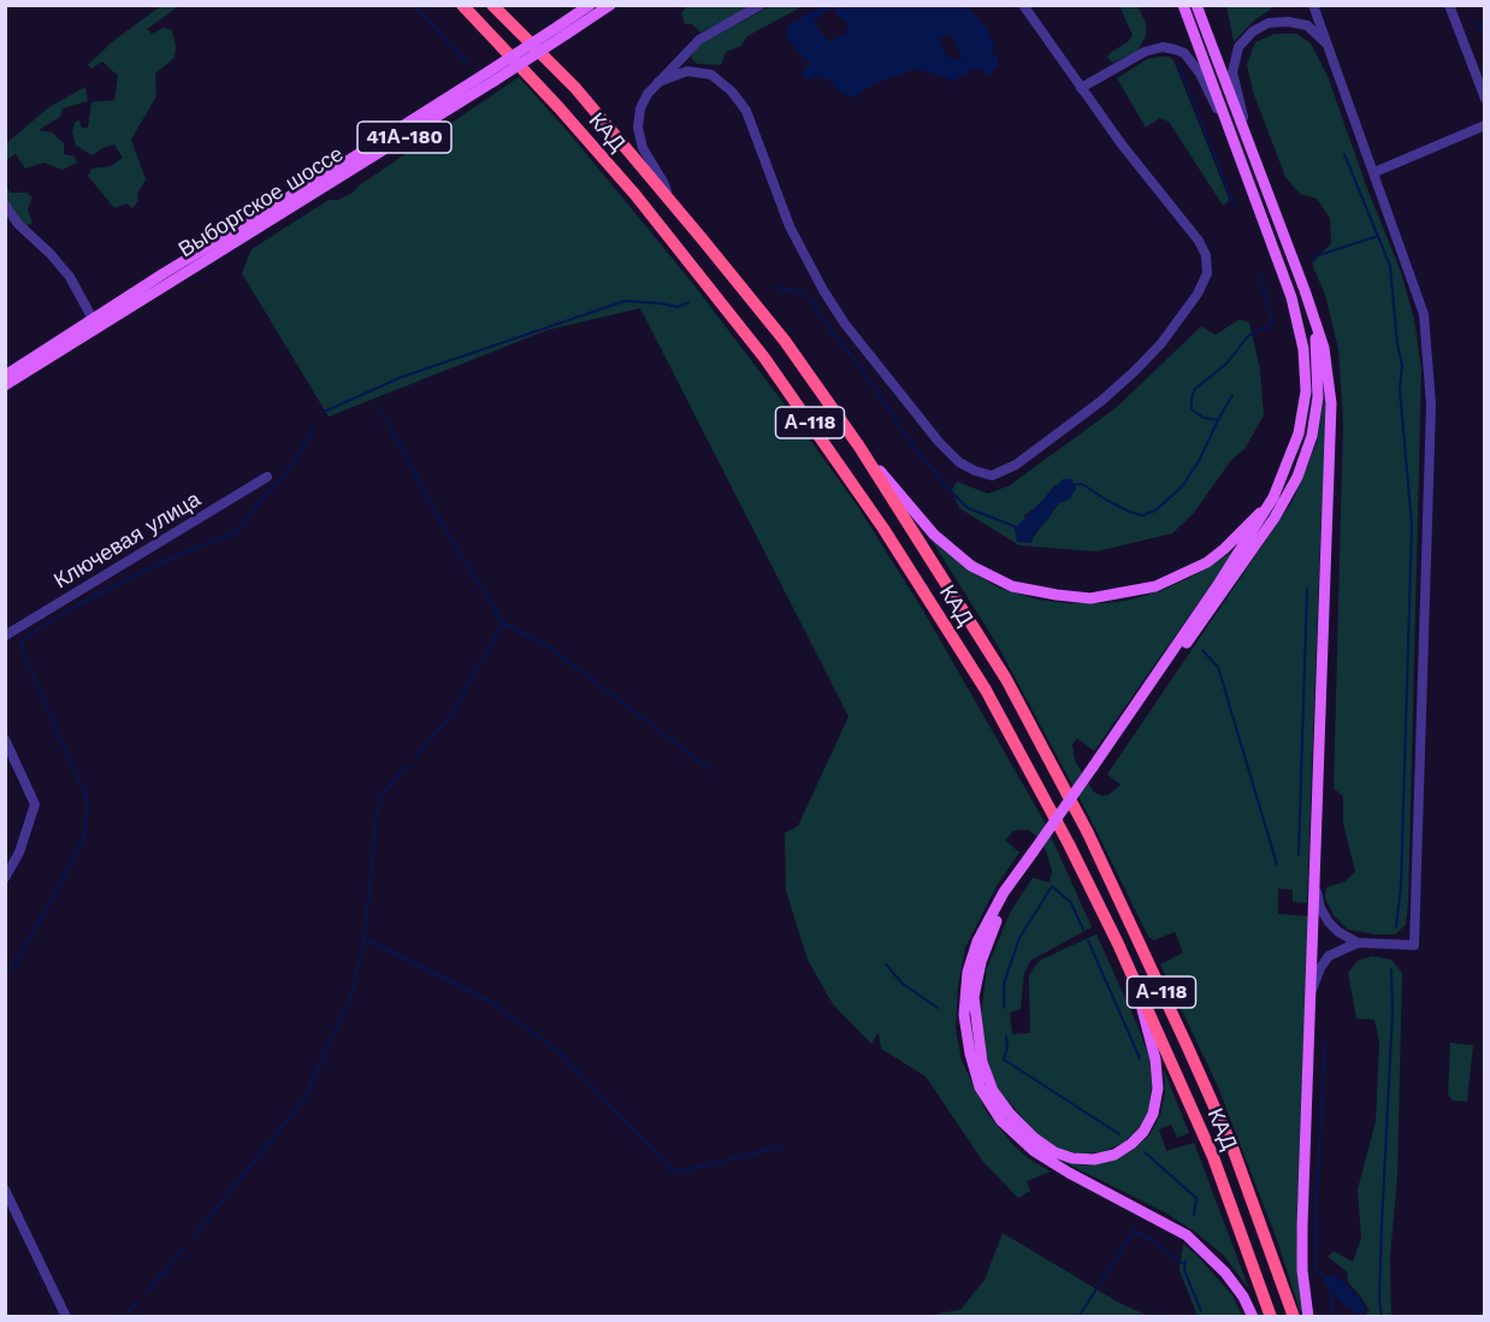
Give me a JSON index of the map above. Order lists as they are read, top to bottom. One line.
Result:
{"streets":{"highway":["КАД","А-118"],"main road":["41А-180","Выборгское шоссе"],"street":["Ключевая улица"]}}
